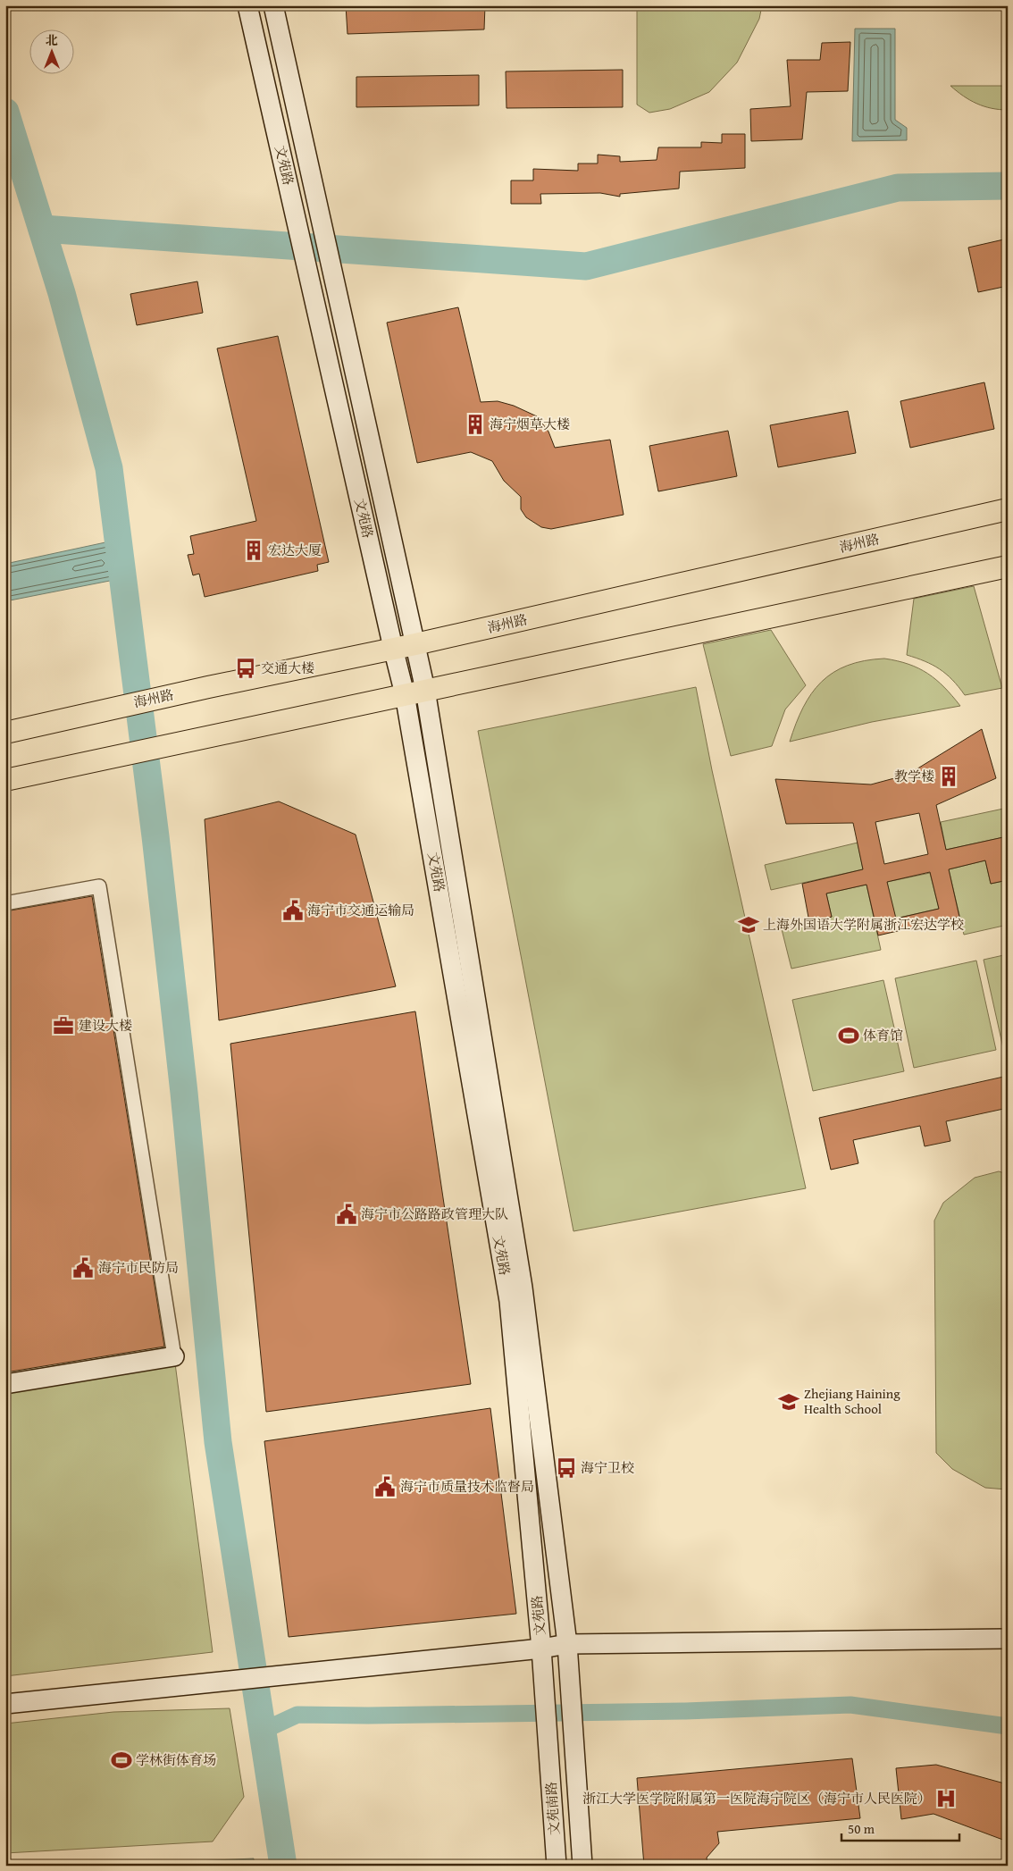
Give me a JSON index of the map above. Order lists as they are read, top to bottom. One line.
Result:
{"streets":{"main road":["文苑路","海州路","文苑南路"]},"crossings":[["文苑路","海州路"],["文苑路","文苑南路"]],"places":{"building":["海宁烟草大楼","宏达大厦","教学楼"],"bus stop":["交通大楼","海宁卫校"],"public building":["海宁市交通运输局","海宁市公路路政管理大队","海宁市民防局","海宁市质量技术监督局"],"school or university":["上海外国语大学附属浙江宏达学校","Zhejiang Haining Health School"],"office":["建设大楼"],"sports":["体育馆","学林街体育场"],"hospital":["浙江大学医学院附属第一医院海宁院区（海宁市人民医院）"]},"scale_bar":"50 m","north":"top"}
